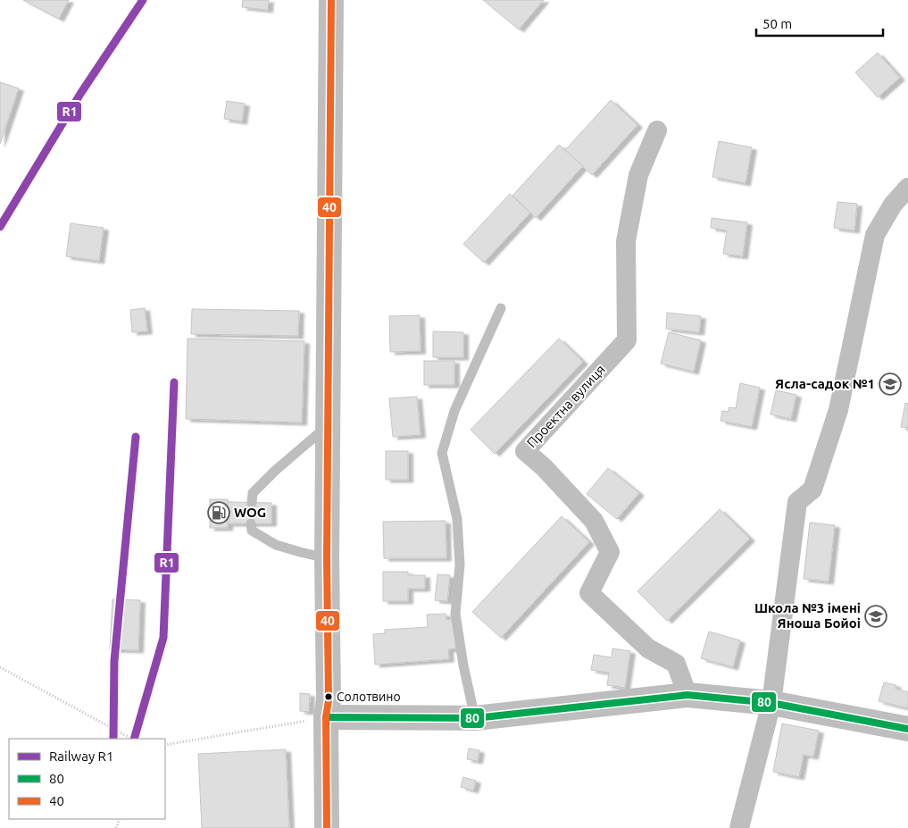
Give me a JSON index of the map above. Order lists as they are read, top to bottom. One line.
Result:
{"streets":{"street":["Проектна вулиця"]},"places":{"school or university":["Ясла-садок №1","Школа №3 імені Яноша Бойоі"],"fuel station":["WOG"],"other":["Солотвино"]},"lines":["rail line R1","transit line 40","transit line 80"],"legend":["Railway R1","80","40"],"scale_bar":"50 m"}
